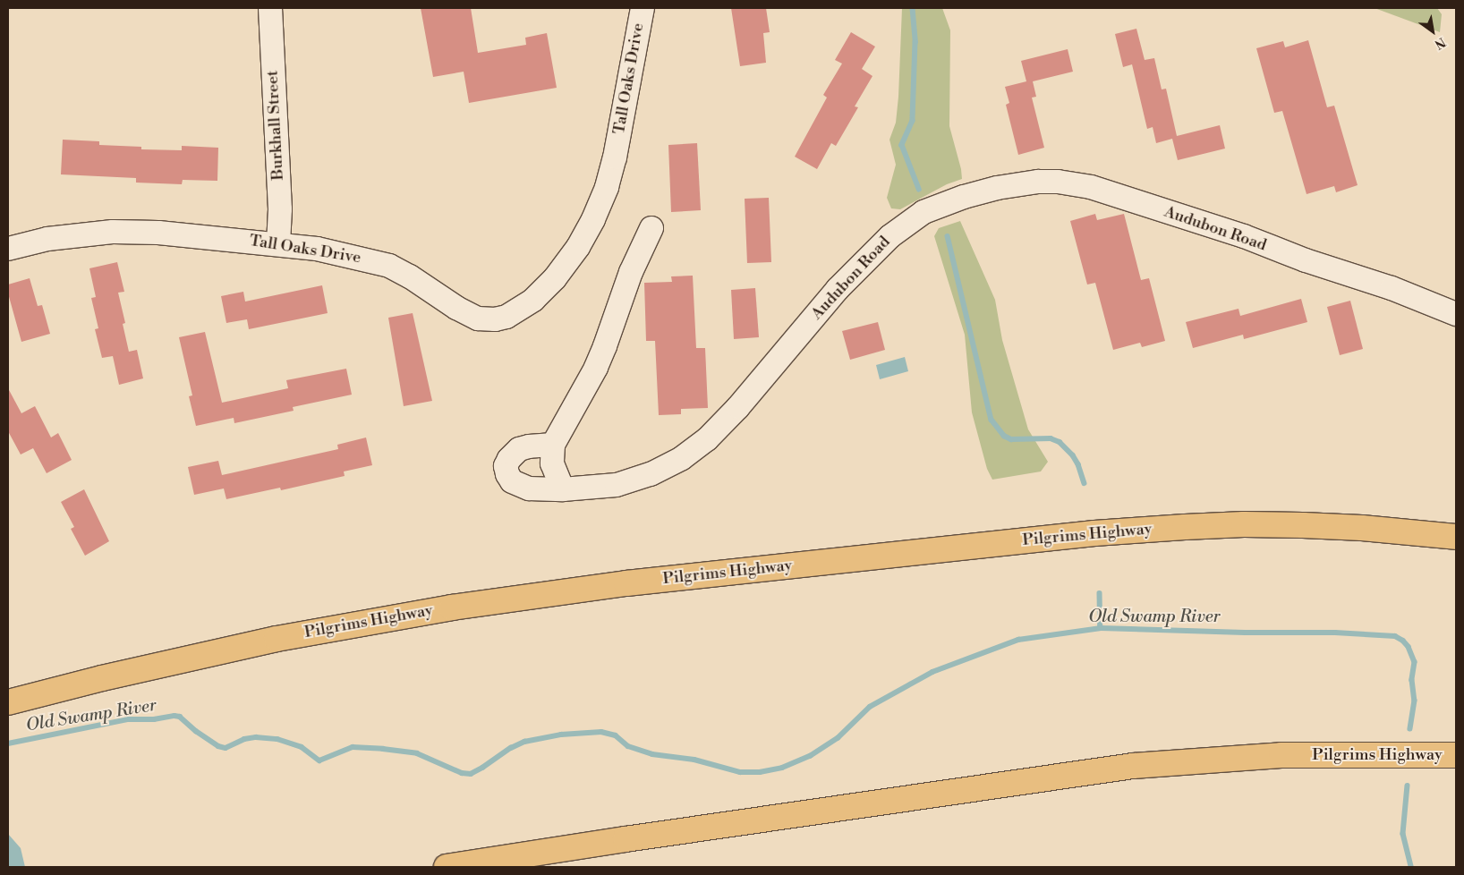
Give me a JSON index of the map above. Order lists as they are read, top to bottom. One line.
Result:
{"streets":{"highway":["Pilgrims Highway"],"street":["Tall Oaks Drive","Burkhall Street","Audubon Road"]},"crossings":[["Tall Oaks Drive","Burkhall Street"]],"water":["Old Swamp River"],"north":"bottom right"}
